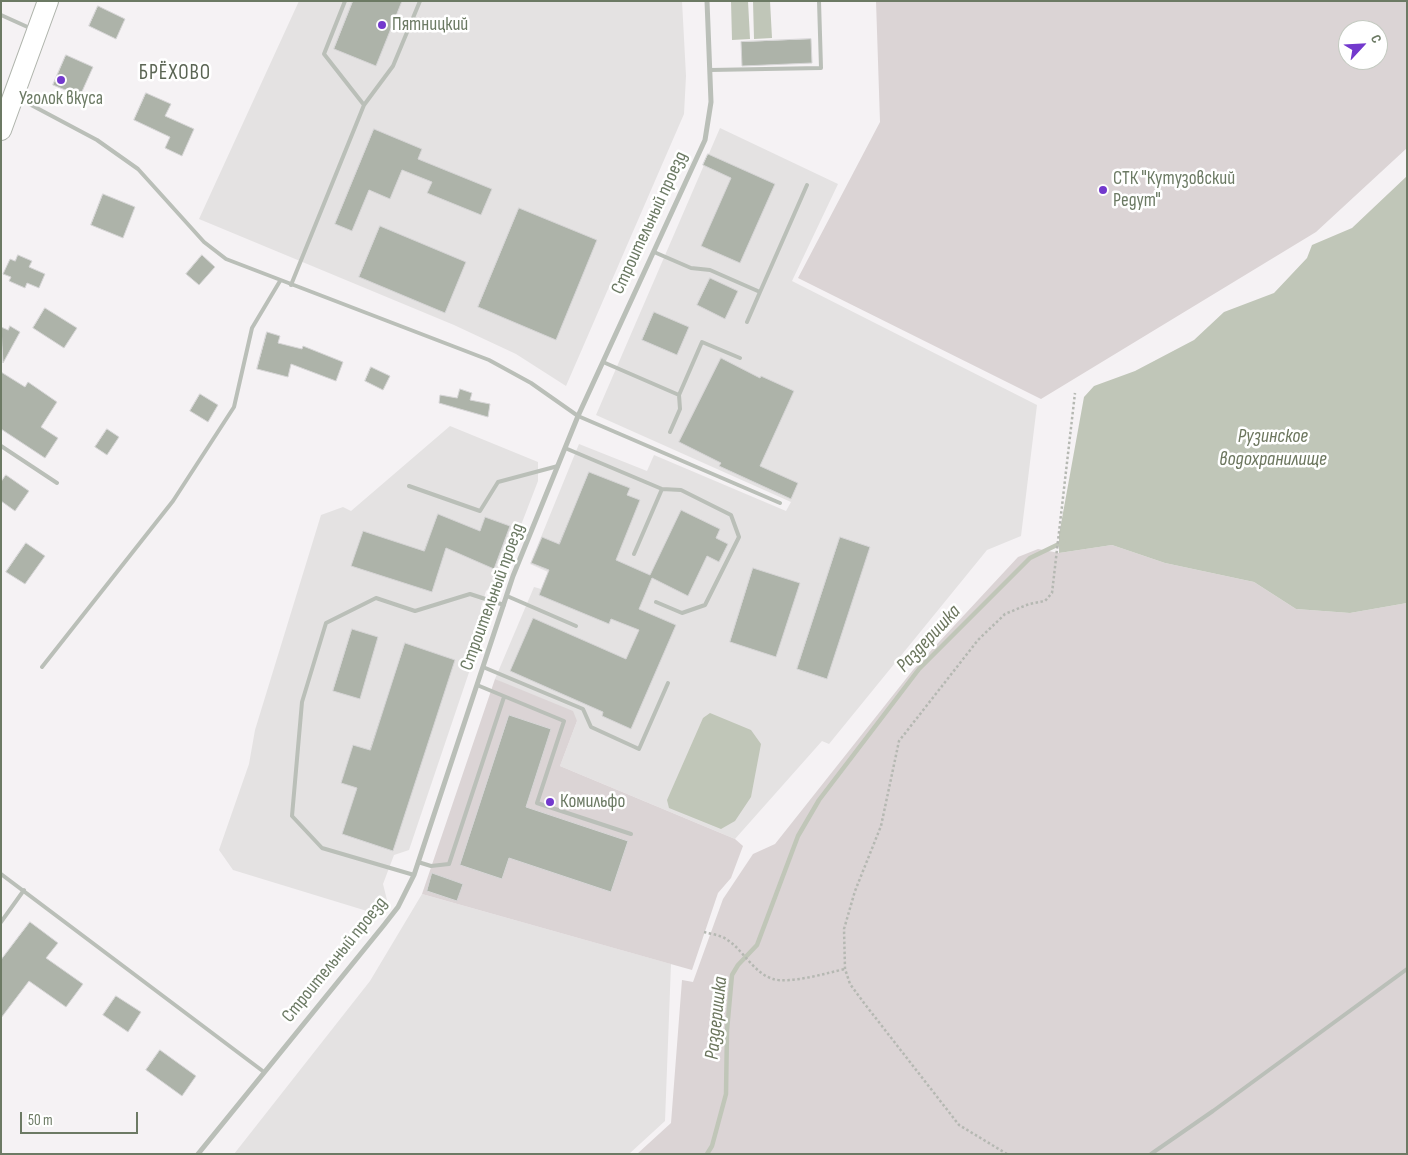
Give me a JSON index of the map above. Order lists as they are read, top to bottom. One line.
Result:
{"streets":{"street":["Строительный проезд"]},"districts":["БРЁХОВО"],"water":["Рузинское водохранилище","Раздеришка"],"places":["Пятницкий","Уголок вкуса","СТК \"Кутузовский Редут\"","Комильфо"],"scale_bar":"50 m","north":"top right"}
